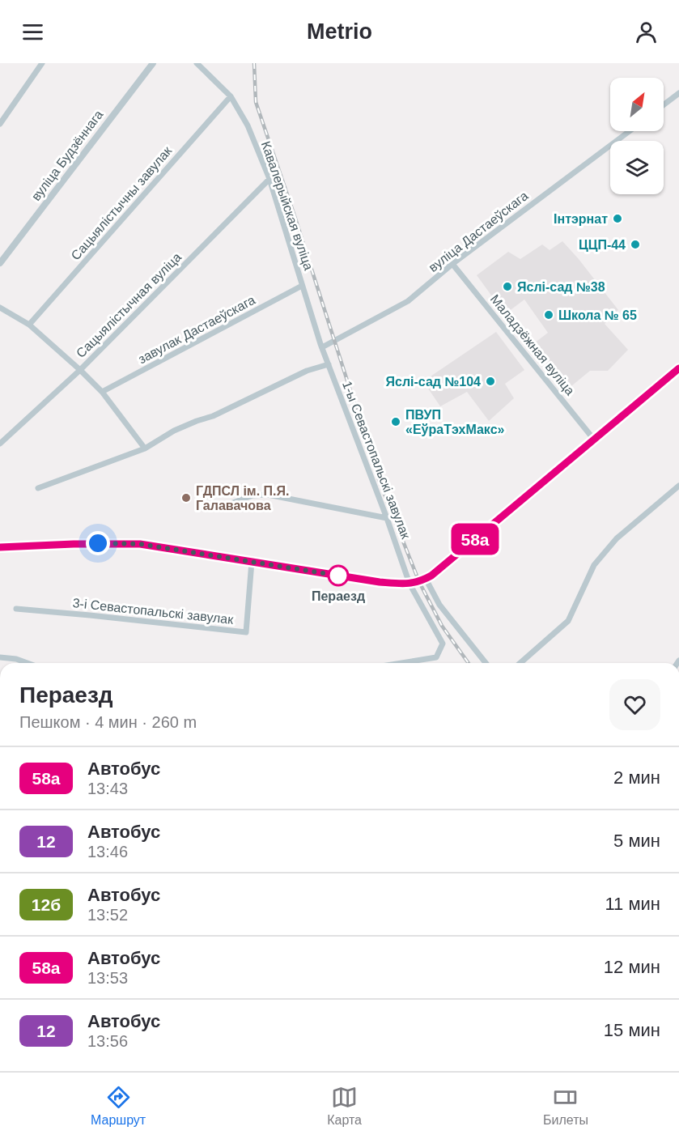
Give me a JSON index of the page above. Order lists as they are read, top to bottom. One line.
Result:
{"streets":{"street":["вуліца Будзённага","Сацыялістычны завулак","Кавалерыйская вуліца","вуліца Дастаеўскага","Сацыялістычная вуліца","завулак Дастаеўскага","Маладзёжная вуліца","1-ы Севастопальскі завулак","3-і Севастопальскі завулак"]},"crossings":[["Сацыялістычны завулак","Кавалерыйская вуліца"],["Кавалерыйская вуліца","вуліца Дастаеўскага"],["Кавалерыйская вуліца","Сацыялістычная вуліца"],["Кавалерыйская вуліца","завулак Дастаеўскага"],["Кавалерыйская вуліца","1-ы Севастопальскі завулак"],["вуліца Дастаеўскага","Маладзёжная вуліца"],["вуліца Дастаеўскага","1-ы Севастопальскі завулак"]],"places":["Інтэрнат","ЦЦП-44","Яслі-сад №38","Школа № 65","Яслі-сад №104","ПВУП «ЕўраТэхМакс»","ГДПСЛ ім. П.Я. Галавачова","Пераезд"],"lines":["bus line 58а"],"north":"top right","page":{"header":"Metrio","on_map":"58а","heading":["Пераезд","Пешком · 4 мин · 260 m"],"list":[{"mark":"58а","name":"Автобус","note":"13:43","value":"2 мин"},{"mark":"12","name":"Автобус","note":"13:46","value":"5 мин"},{"mark":"12б","name":"Автобус","note":"13:52","value":"11 мин"},{"mark":"58а","name":"Автобус","note":"13:53","value":"12 мин"},{"mark":"12","name":"Автобус","note":"13:56","value":"15 мин"}],"tabs":["Маршрут","Карта","Билеты"]}}
